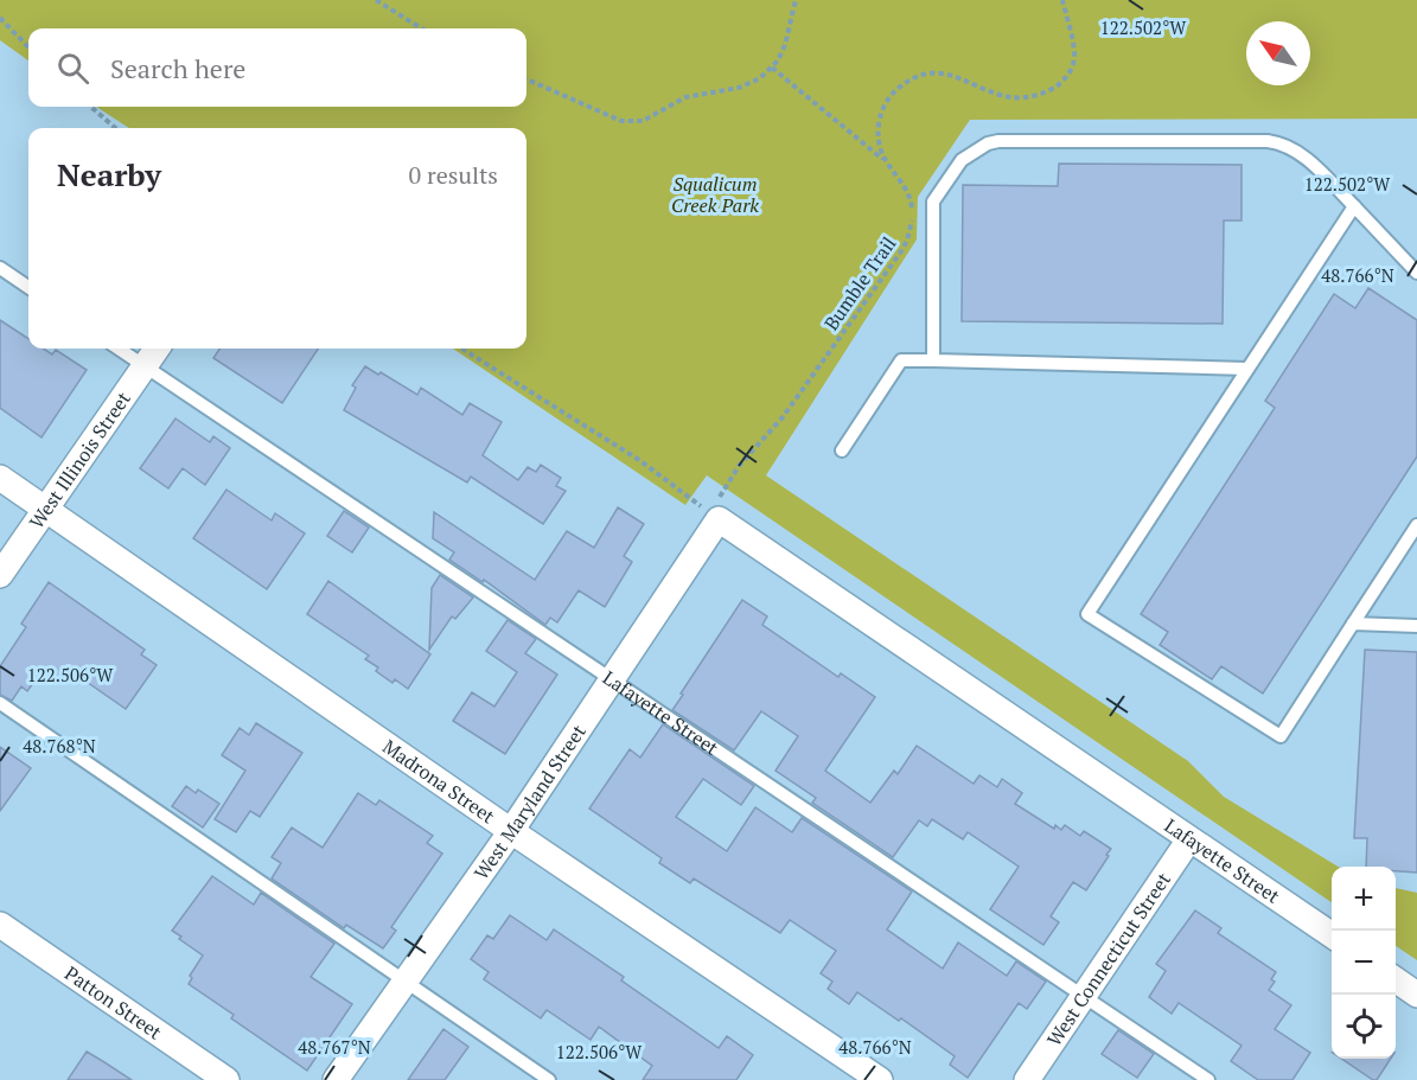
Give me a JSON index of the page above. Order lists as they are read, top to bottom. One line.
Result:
{"streets":{"street":["West Illinois Street","Lafayette Street","Madrona Street","West Maryland Street","West Connecticut Street","Patton Street"],"path":["Bumble Trail"]},"crossings":[["Bumble Trail","Lafayette Street"],["Bumble Trail","West Maryland Street"],["West Illinois Street","Lafayette Street"],["West Illinois Street","Madrona Street"],["Lafayette Street","West Maryland Street"],["Lafayette Street","West Connecticut Street"],["Madrona Street","West Maryland Street"]],"parks":["Squalicum Creek Park"],"north":"top left","page":{"search":"Search here","heading":["Nearby","0 results"],"map_buttons":["+","−"]},"coordinates":["122.502°W","48.766°N","122.506°W","48.768°N","48.767°N"]}
